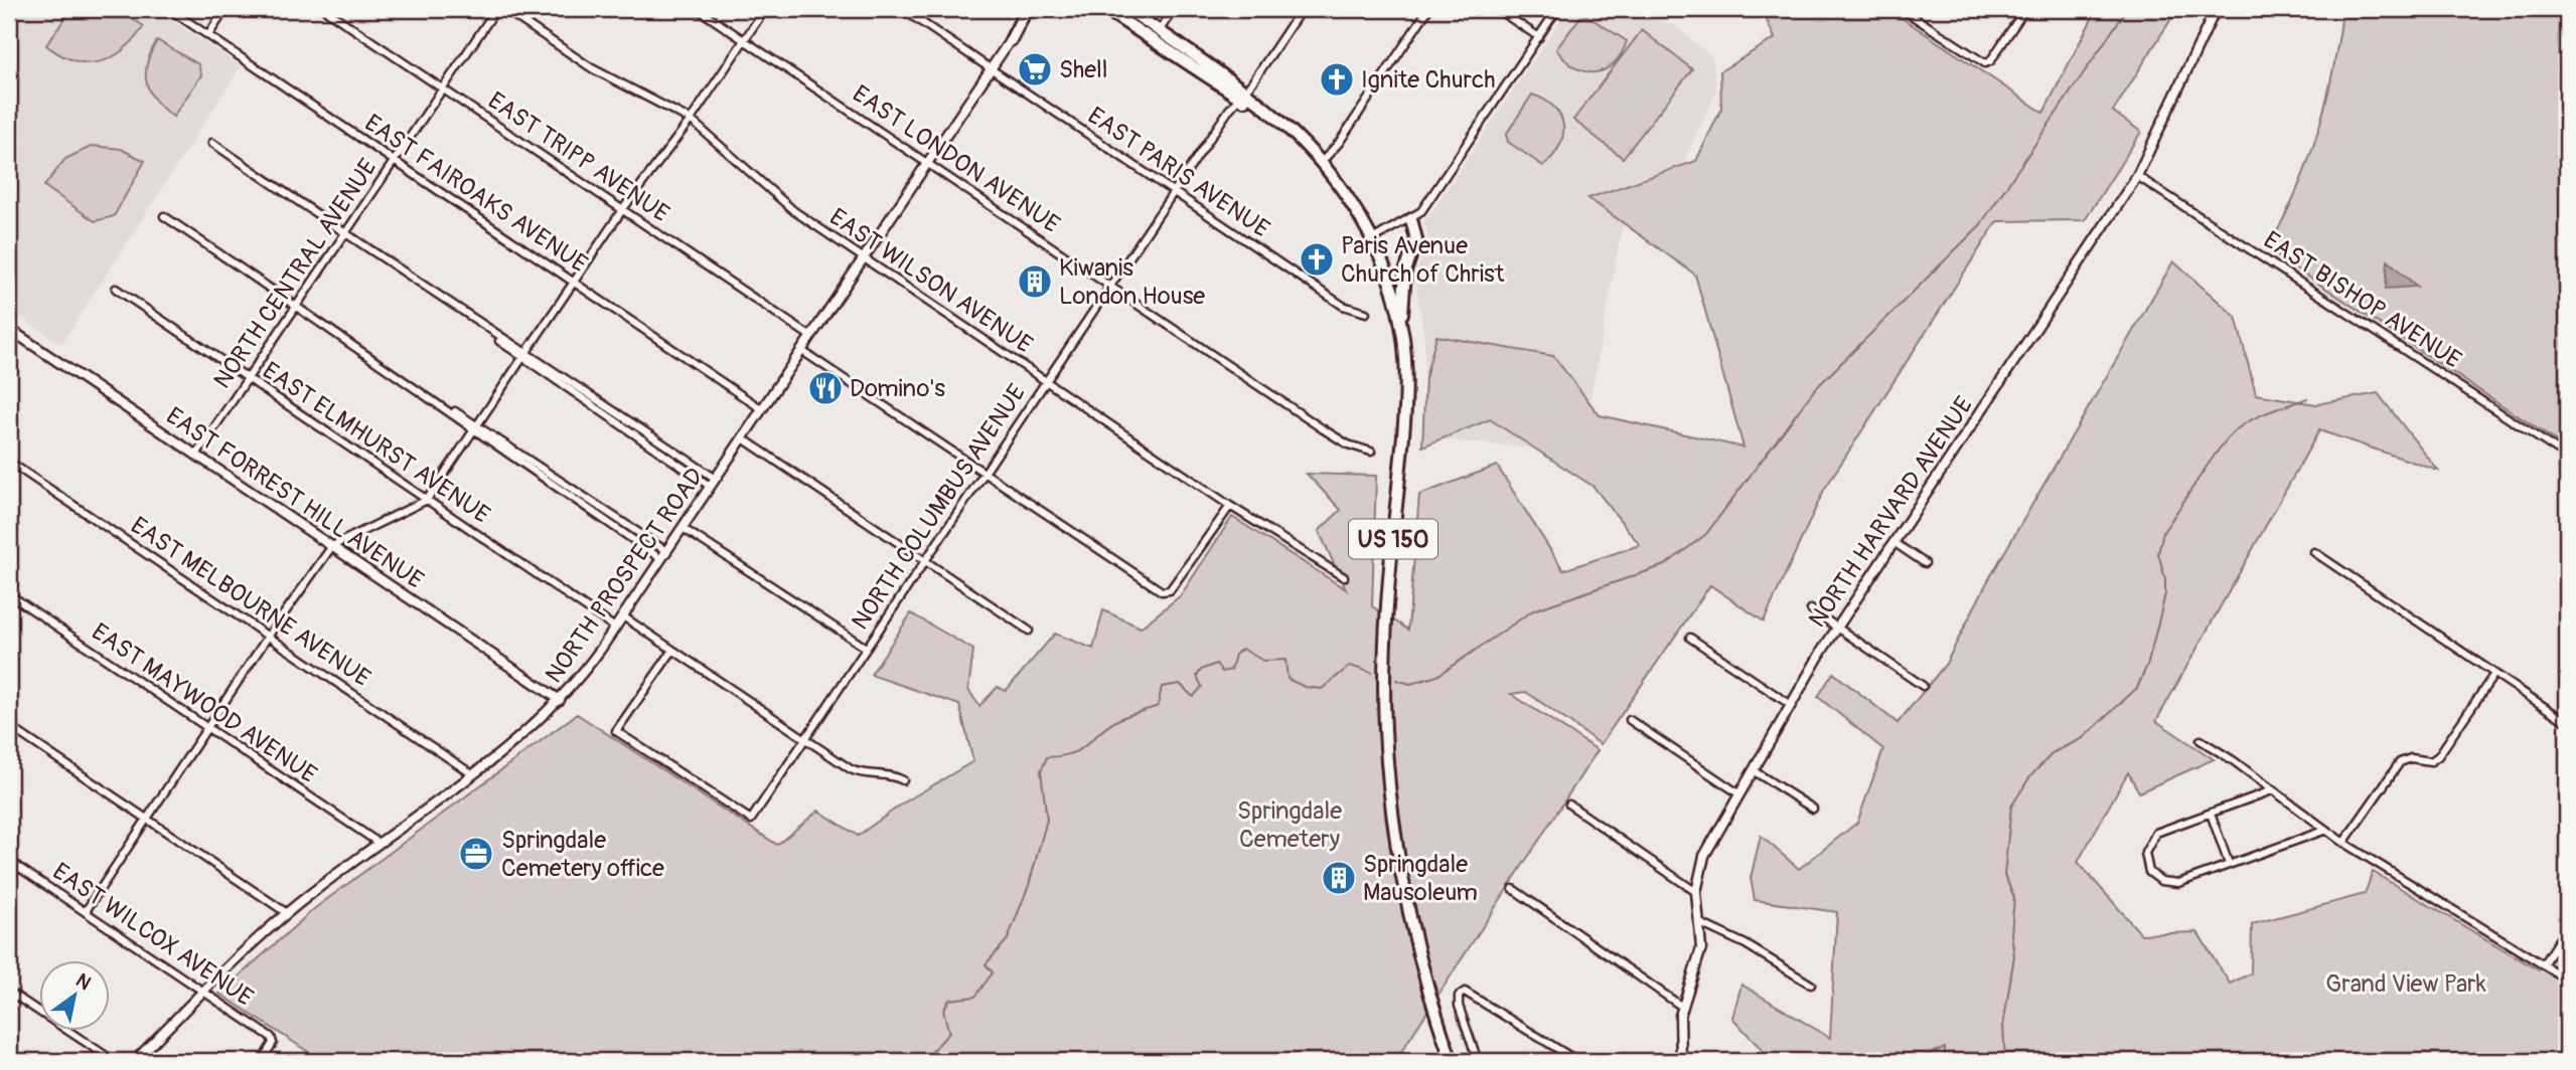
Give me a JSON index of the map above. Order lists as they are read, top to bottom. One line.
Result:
{"streets":{"highway":["US 150"],"main road":["EAST FORREST HILL AVENUE","NORTH HARVARD AVENUE","NORTH PROSPECT ROAD"],"street":["EAST TRIPP AVENUE","EAST LONDON AVENUE","EAST PARIS AVENUE","EAST FAIROAKS AVENUE","NORTH CENTRAL AVENUE","EAST WILSON AVENUE","EAST BISHOP AVENUE","EAST ELMHURST AVENUE","NORTH COLUMBUS AVENUE","EAST MELBOURNE AVENUE","EAST MAYWOOD AVENUE","EAST WILCOX AVENUE"]},"crossings":[["EAST TRIPP AVENUE","NORTH CENTRAL AVENUE"],["EAST TRIPP AVENUE","NORTH PROSPECT ROAD"],["EAST LONDON AVENUE","NORTH COLUMBUS AVENUE"],["EAST LONDON AVENUE","NORTH PROSPECT ROAD"],["EAST PARIS AVENUE","NORTH COLUMBUS AVENUE"],["EAST PARIS AVENUE","NORTH PROSPECT ROAD"],["EAST FAIROAKS AVENUE","NORTH CENTRAL AVENUE"],["EAST FAIROAKS AVENUE","NORTH PROSPECT ROAD"],["NORTH CENTRAL AVENUE","EAST ELMHURST AVENUE"],["NORTH CENTRAL AVENUE","EAST FORREST HILL AVENUE"],["EAST WILSON AVENUE","NORTH COLUMBUS AVENUE"],["EAST WILSON AVENUE","NORTH PROSPECT ROAD"],["EAST BISHOP AVENUE","NORTH HARVARD AVENUE"],["EAST ELMHURST AVENUE","NORTH PROSPECT ROAD"],["EAST FORREST HILL AVENUE","NORTH PROSPECT ROAD"],["NORTH COLUMBUS AVENUE","US 150"],["NORTH PROSPECT ROAD","EAST MELBOURNE AVENUE"],["NORTH PROSPECT ROAD","EAST MAYWOOD AVENUE"],["NORTH PROSPECT ROAD","EAST WILCOX AVENUE"]],"parks":["Springdale Cemetery","Grand View Park"],"places":{"supermarket":["Shell"],"church":["Ignite Church","Paris Avenue Church of Christ"],"building":["Kiwanis London House","Springdale Mausoleum"],"restaurant":["Domino's"],"office":["Springdale Cemetery office"]},"north":"top right"}
